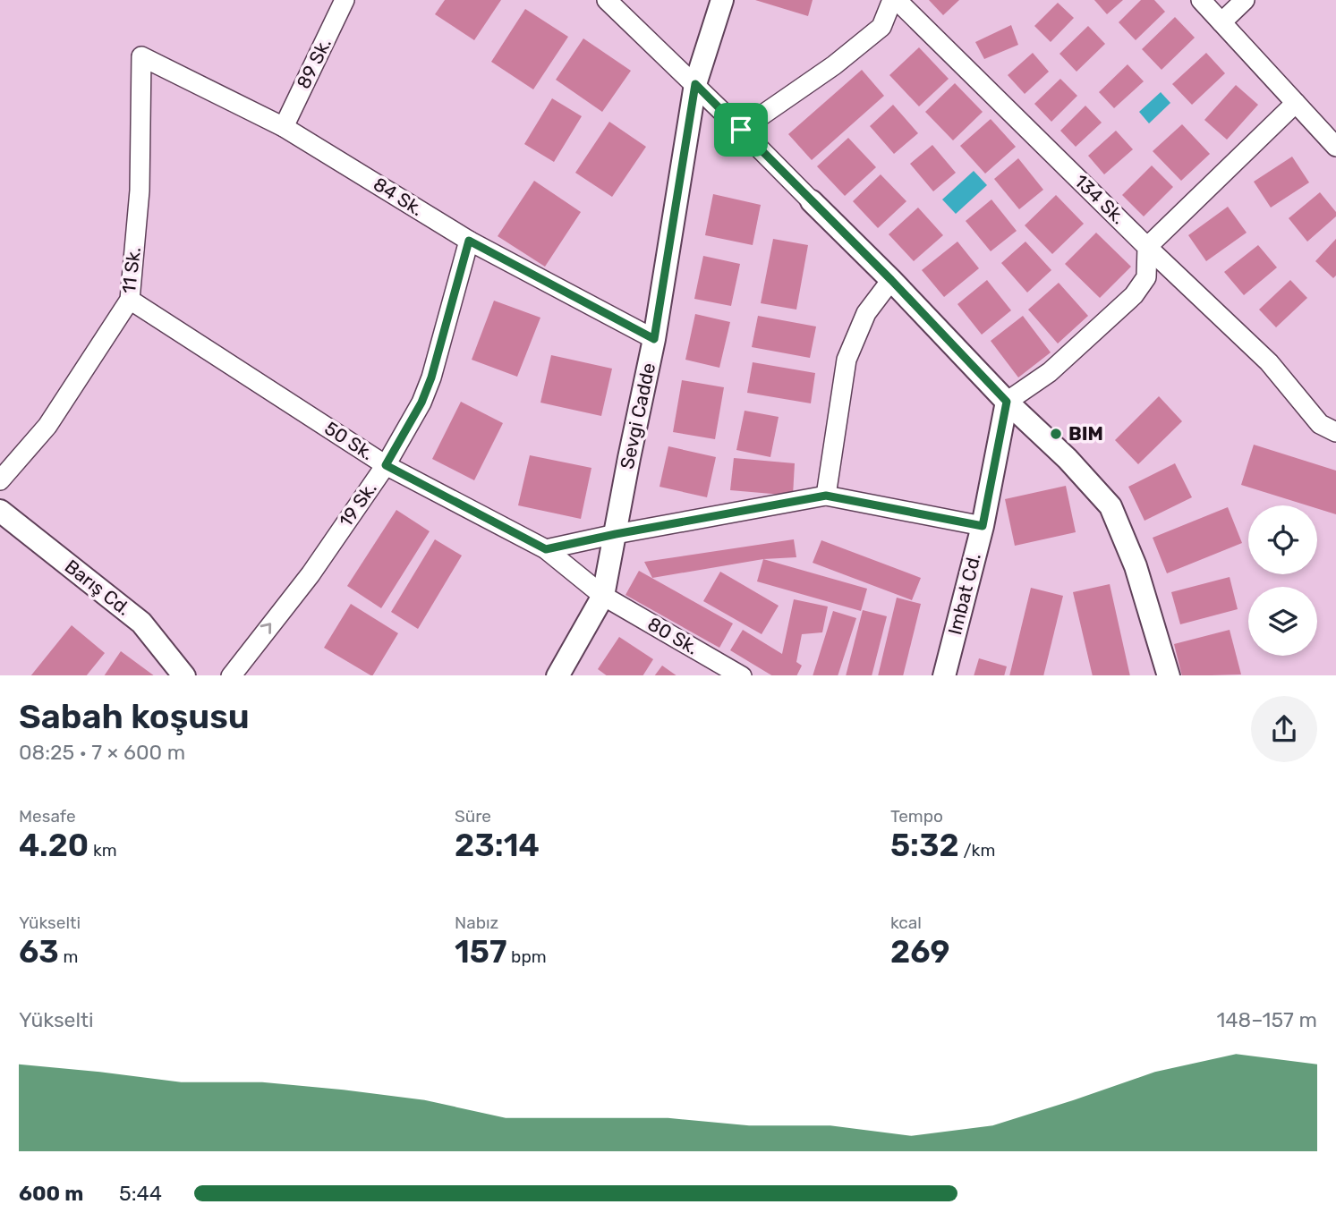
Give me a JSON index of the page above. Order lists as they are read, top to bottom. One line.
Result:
{"streets":{"street":["89 Sk.","84 Sk.","134 Sk.","11 Sk.","Sevgi Cadde","50 Sk.","19 Sk.","Barış Cd.","Imbat Cd.","80 Sk."]},"crossings":[["89 Sk.","84 Sk."],["84 Sk.","11 Sk."],["84 Sk.","Sevgi Cadde"],["84 Sk.","19 Sk."],["11 Sk.","50 Sk."],["Sevgi Cadde","50 Sk."],["Sevgi Cadde","80 Sk."],["50 Sk.","19 Sk."],["50 Sk.","80 Sk."]],"one_way":["19 Sk."],"places":["BIM"],"page":{"heading":["Sabah koşusu","08:25 · 7 × 600 m"],"stats":[["Mesafe","4.20 km"],["Süre","23:14"],["Tempo","5:32 /km"],["Yükselti","63 m"],["Nabız","157 bpm"],["kcal","269"]],"chart":["Yükselti","148–157 m"],"list":[{"name":"600 m","note":"5:44"}]}}
